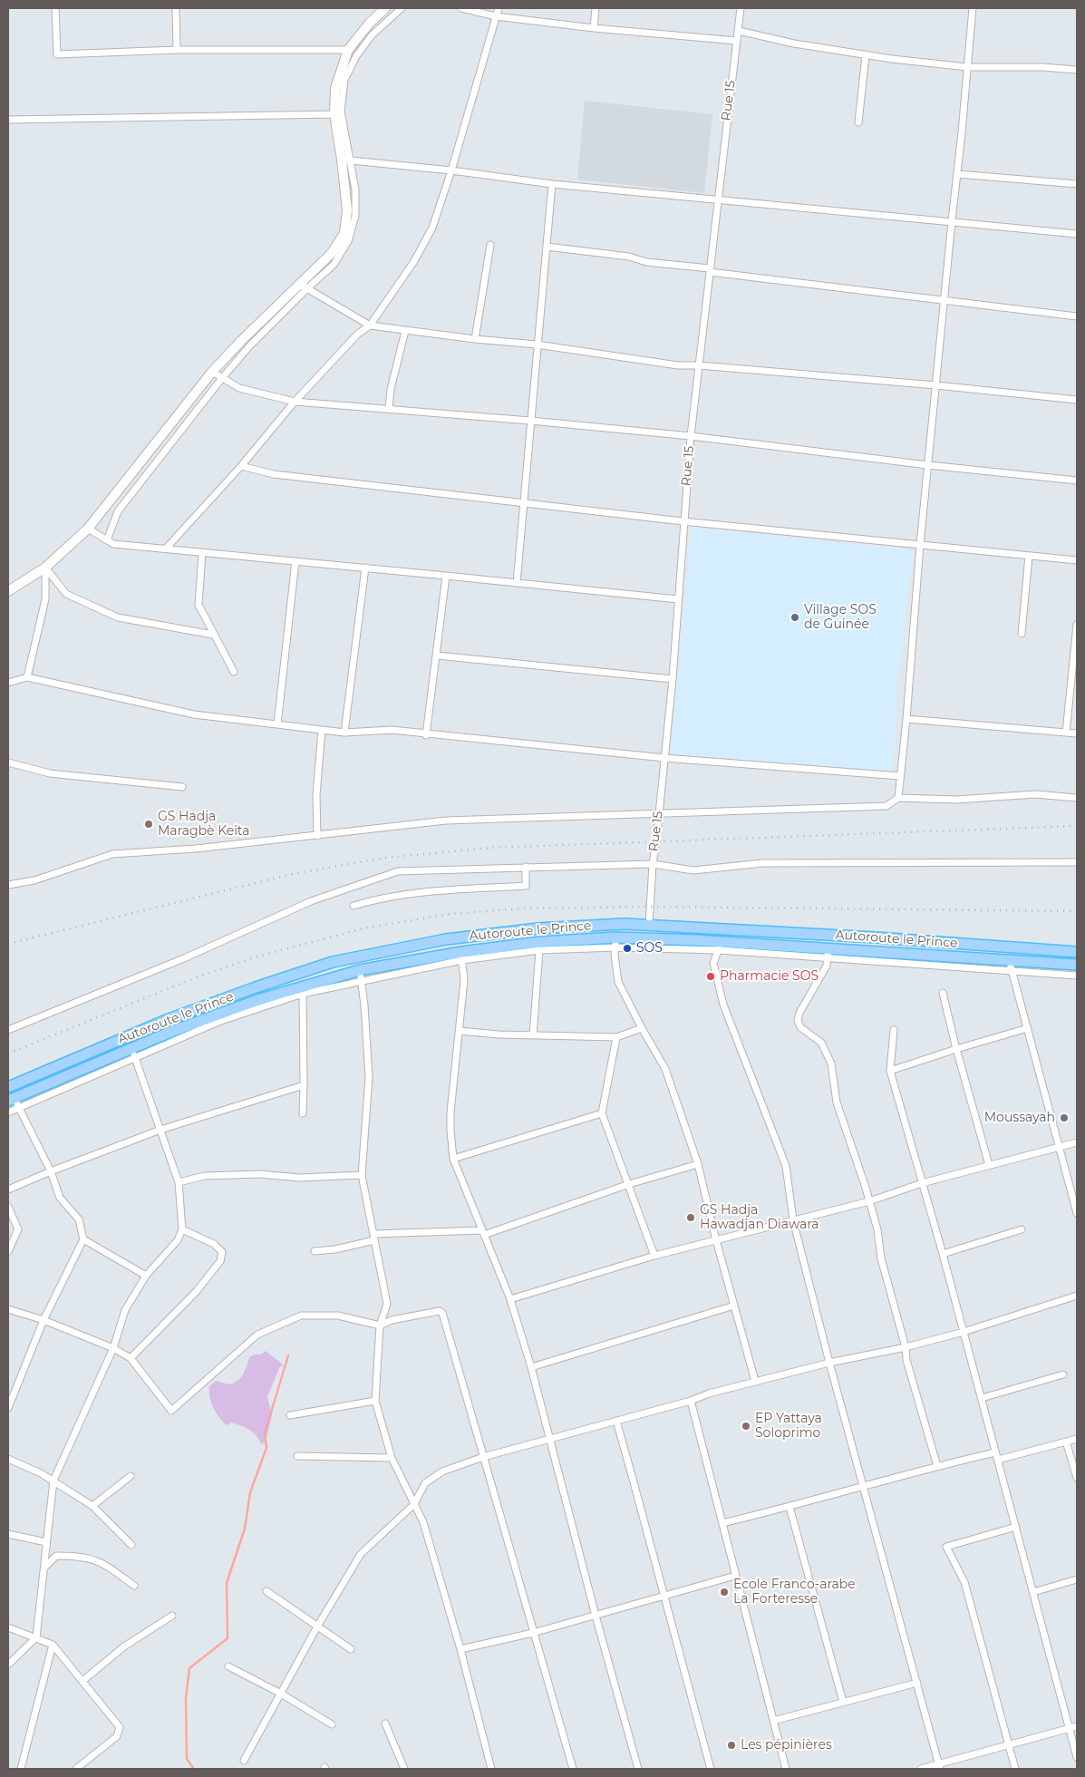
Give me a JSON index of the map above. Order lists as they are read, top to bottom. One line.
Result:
{"streets":{"main road":["Autoroute le Prince"],"street":["Rue 15"]},"crossings":[["Rue 15","Autoroute le Prince"]],"places":["Village SOS de Guinée","GS Hadja Maragbè Keita","SOS","Pharmacie SOS","Moussayah","GS Hadja Hawadjan Diawara","EP Yattaya Soloprimo","Ecole Franco-arabe La Forteresse","Les pépinières"]}
